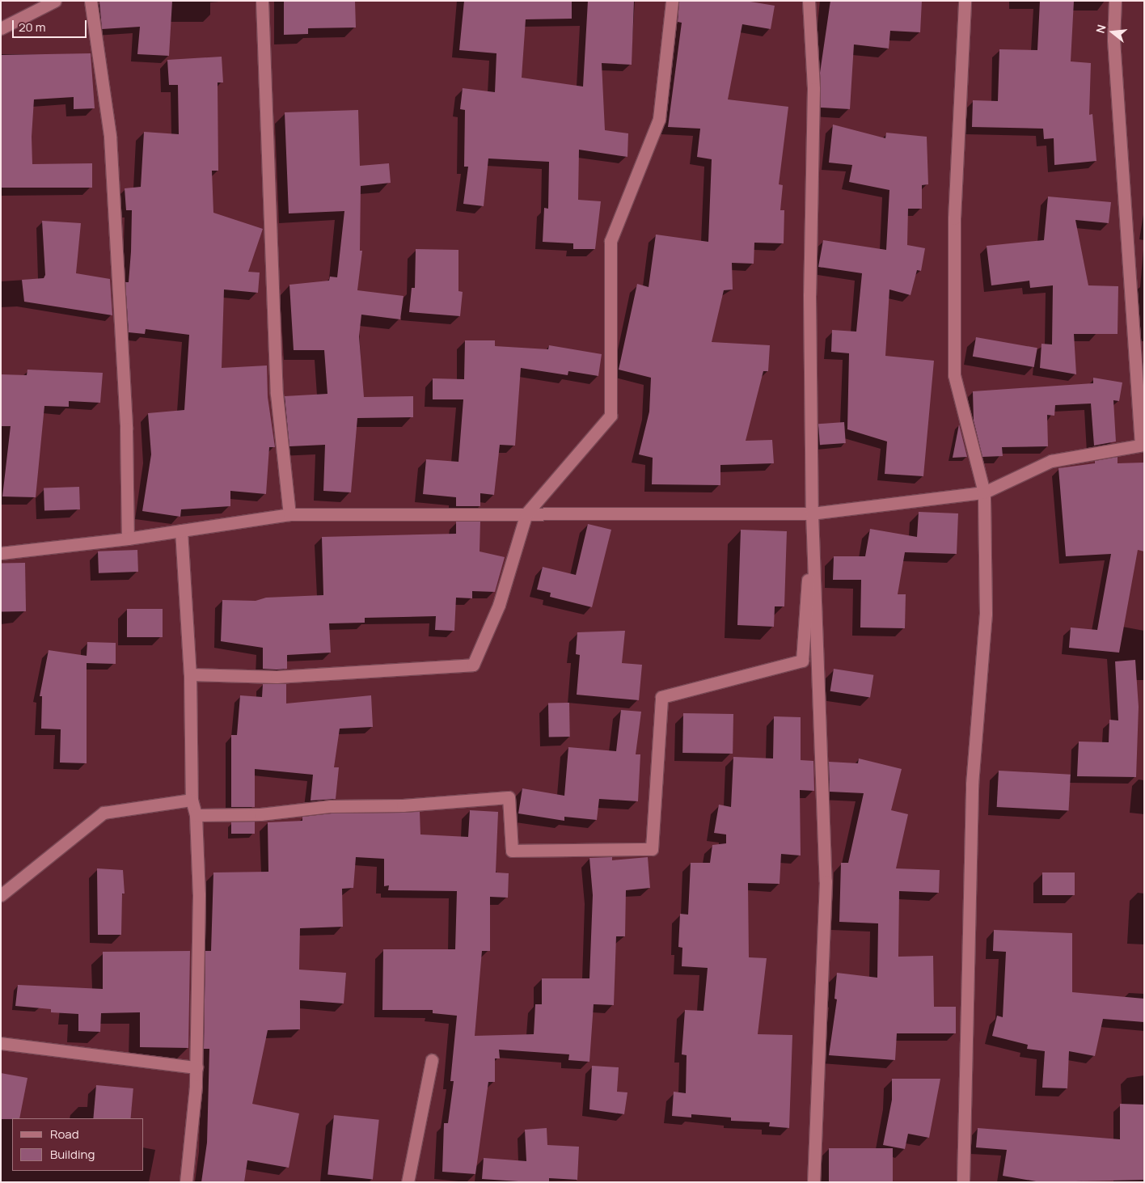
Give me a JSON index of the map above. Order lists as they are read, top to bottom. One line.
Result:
{"legend":["Road","Building"],"scale_bar":"20 m","north":"left"}
